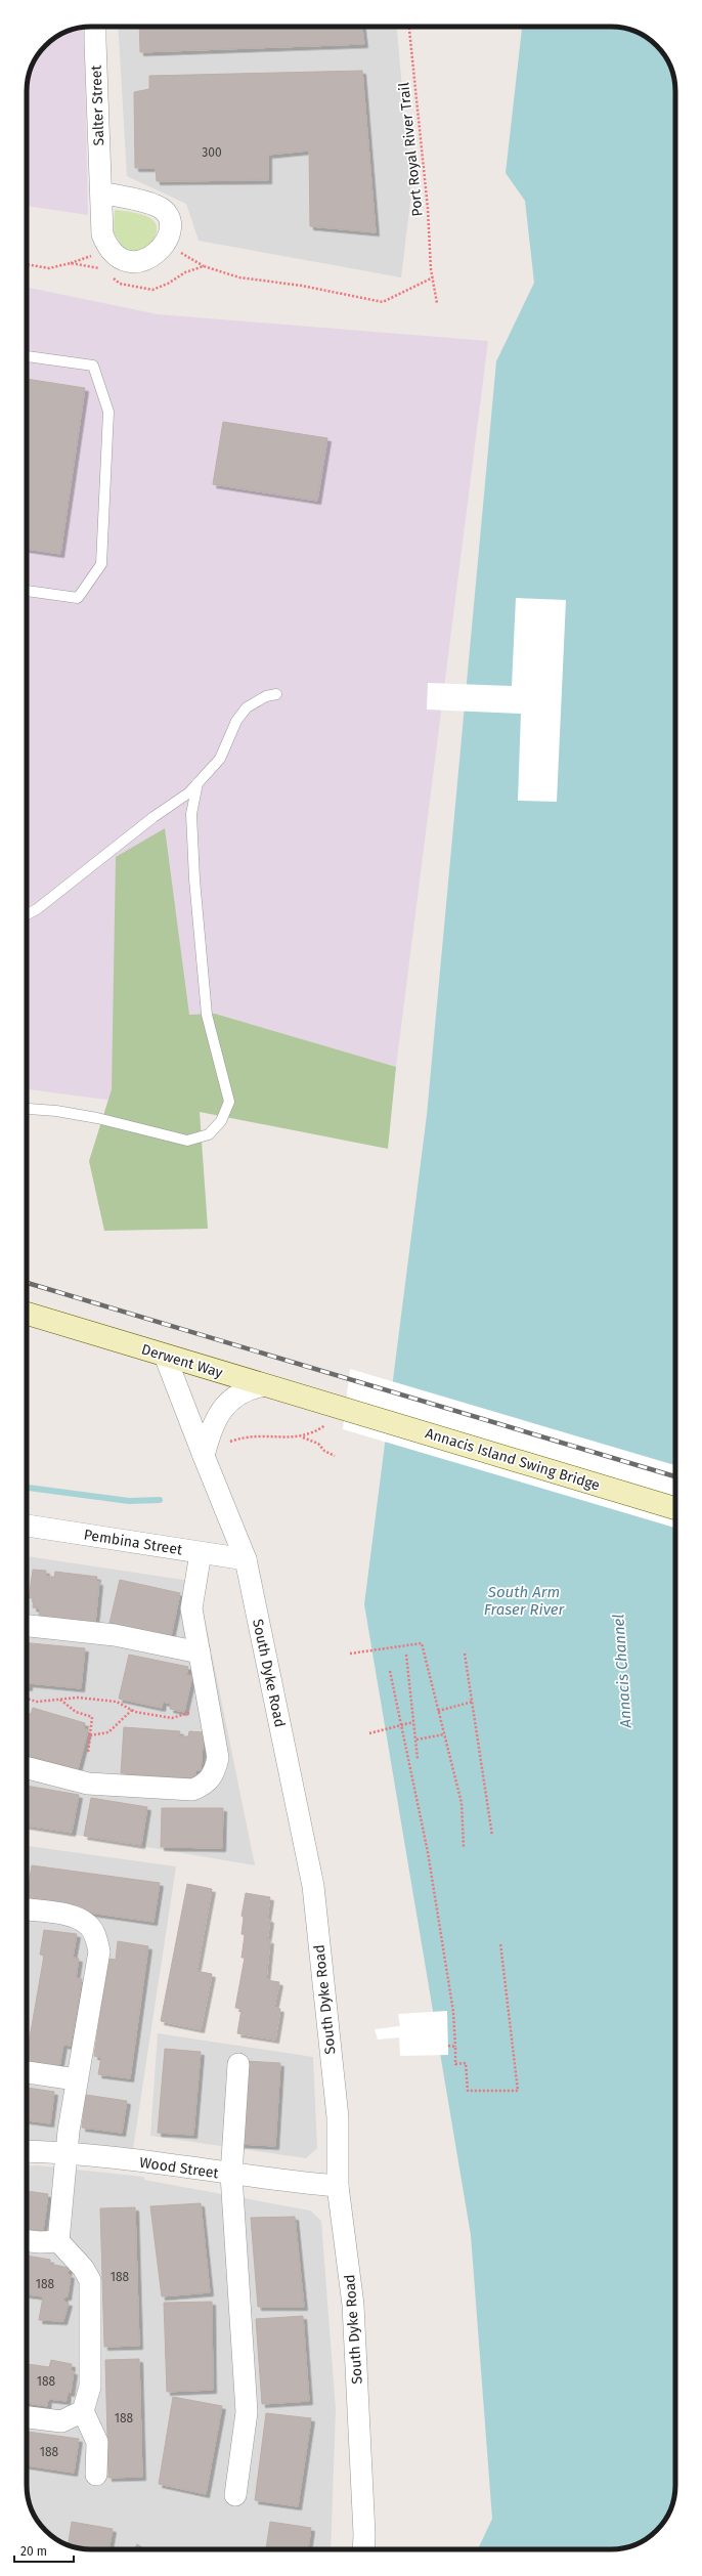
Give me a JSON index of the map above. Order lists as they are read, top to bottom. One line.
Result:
{"streets":{"main road":["Derwent Way","Annacis Island Swing Bridge"],"street":["Salter Street","Pembina Street","South Dyke Road","Wood Street"],"path":["Port Royal River Trail"]},"crossings":[["Derwent Way","Annacis Island Swing Bridge"],["Derwent Way","South Dyke Road"],["Pembina Street","South Dyke Road"],["South Dyke Road","Wood Street"]],"water":["South Arm Fraser River","Annacis Channel"],"house_numbers":["300","188","188","188","188","188"],"scale_bar":"20 m"}
